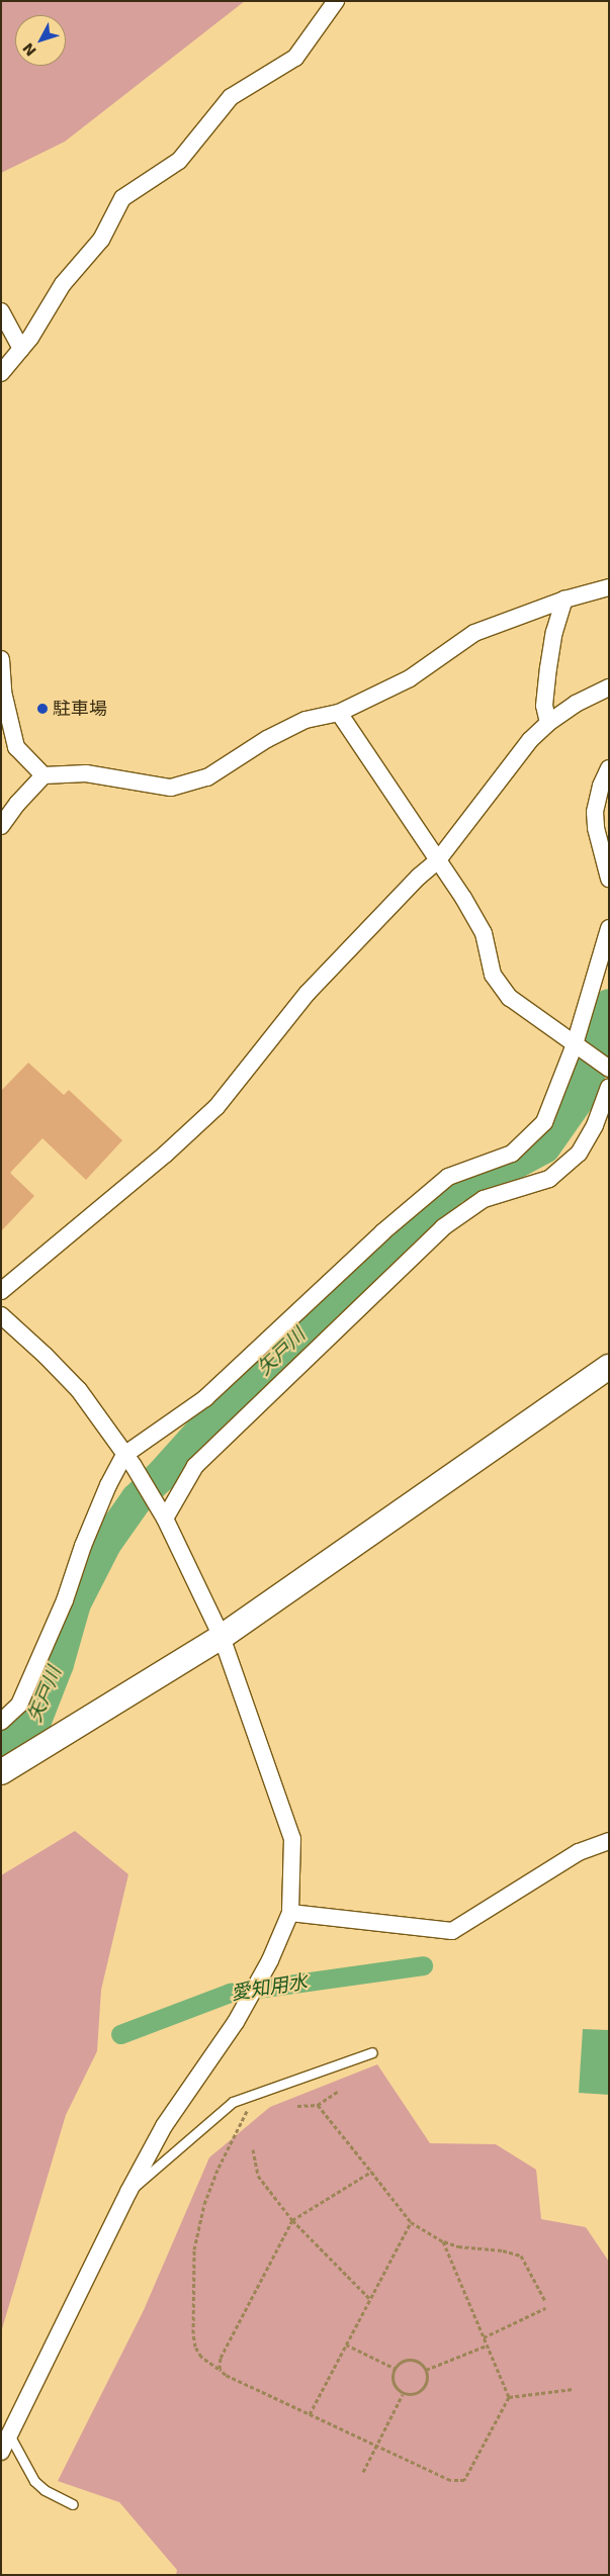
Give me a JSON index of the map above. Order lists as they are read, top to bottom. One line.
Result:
{"water":["矢戸川","愛知用水"],"places":["駐車場"],"north":"bottom left"}
